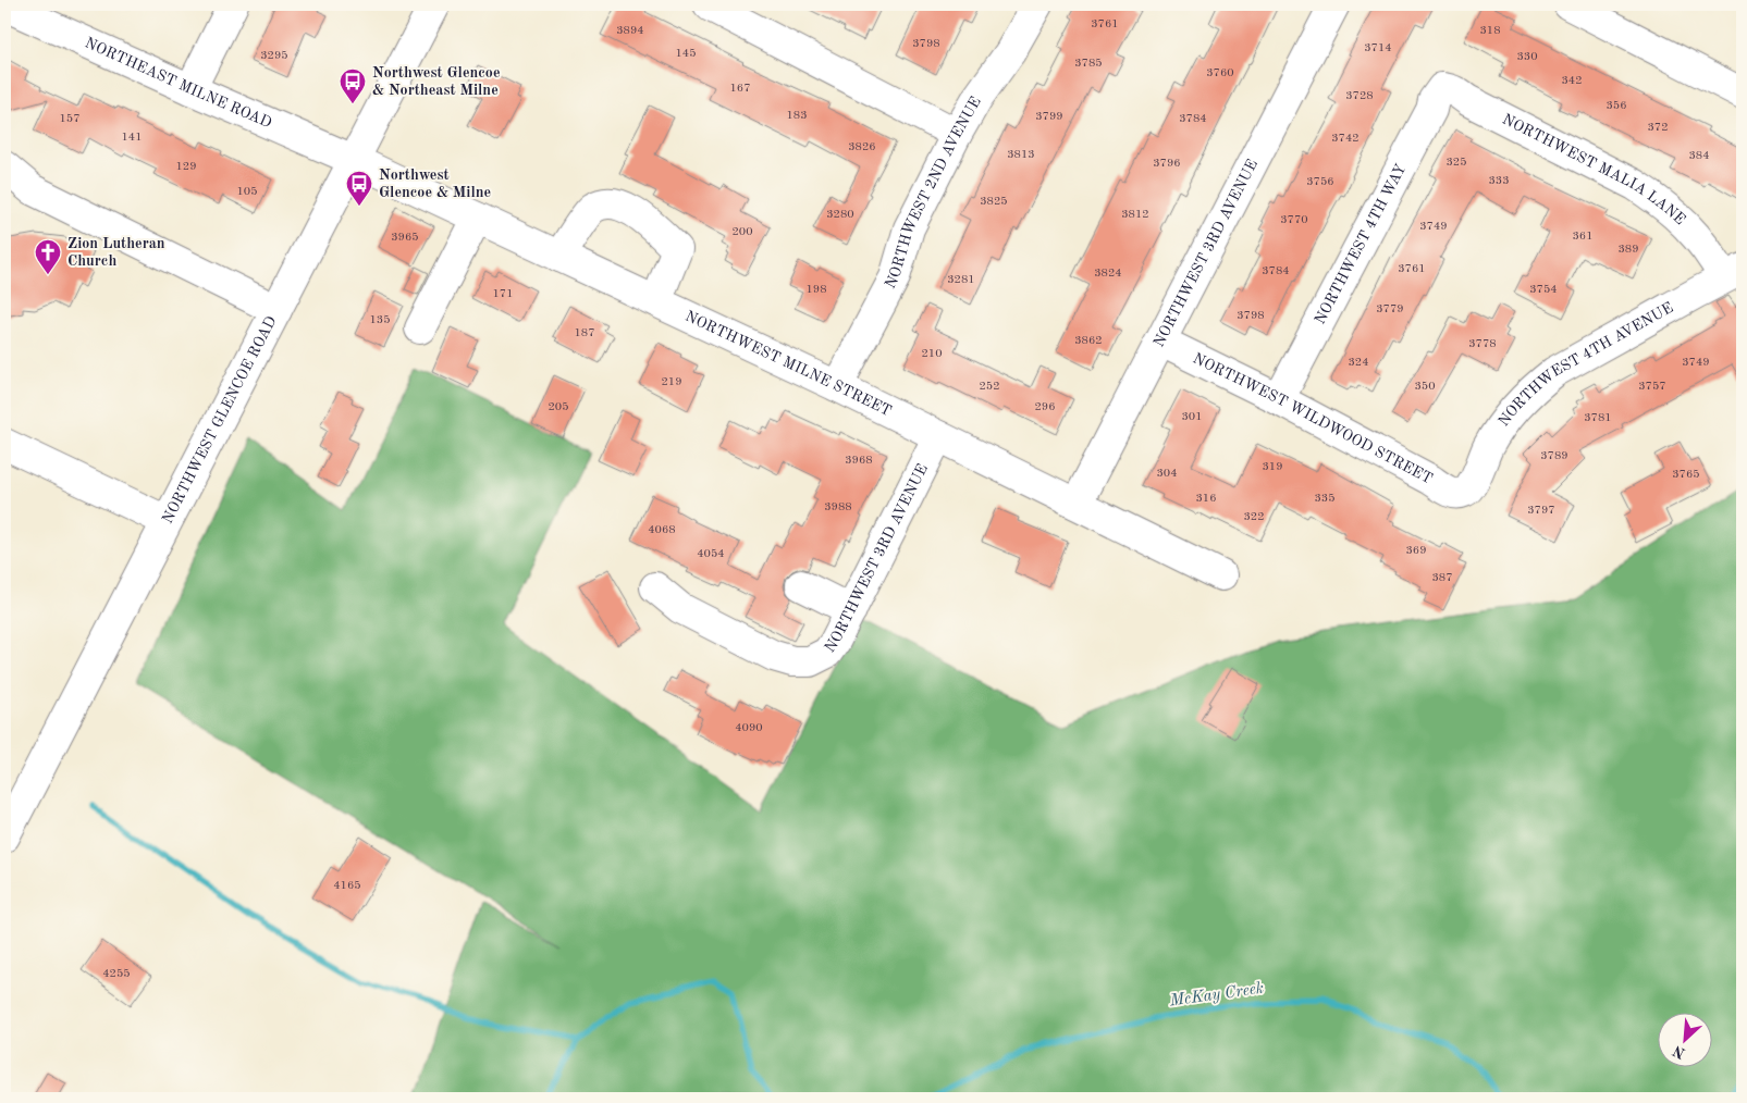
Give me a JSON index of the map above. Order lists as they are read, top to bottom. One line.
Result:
{"streets":{"street":["NORTHEAST MILNE ROAD","NORTHWEST MALIA LANE","NORTHWEST 2ND AVENUE","NORTHWEST 4TH WAY","NORTHWEST 3RD AVENUE","NORTHWEST MILNE STREET","NORTHWEST 4TH AVENUE","NORTHWEST WILDWOOD STREET","NORTHWEST GLENCOE ROAD"]},"crossings":[["NORTHEAST MILNE ROAD","NORTHWEST MILNE STREET"],["NORTHEAST MILNE ROAD","NORTHWEST GLENCOE ROAD"],["NORTHWEST MALIA LANE","NORTHWEST 4TH WAY"],["NORTHWEST MALIA LANE","NORTHWEST 4TH AVENUE"],["NORTHWEST 2ND AVENUE","NORTHWEST MILNE STREET"],["NORTHWEST 4TH WAY","NORTHWEST WILDWOOD STREET"],["NORTHWEST 3RD AVENUE","NORTHWEST MILNE STREET"],["NORTHWEST 3RD AVENUE","NORTHWEST WILDWOOD STREET"],["NORTHWEST MILNE STREET","NORTHWEST GLENCOE ROAD"],["NORTHWEST 4TH AVENUE","NORTHWEST WILDWOOD STREET"]],"water":["McKay Creek"],"places":{"bus stop":["Northwest Glencoe & Northeast Milne","Northwest Glencoe & Milne"],"church":["Zion Lutheran Church"]},"house_numbers":["3761","3894","318","3798","3714","145","3295","330","3785","3760","342","167","3728","356","183","3799","157","3784","372","141","3742","3826","3813","384","325","3796","129","333","3756","105","3825","3280","3812","3770","3749","200","361","3965","389","3761","3784","3824","3281","198","3754","171","3779","3798","135","187","3862","3778","210","324","3749","219","252","350","3757","205","296","301","3781","3789","3968","319","304","3765","316","335","3988","3797","322","4068","369","4054","387","4090","4165","4255"],"north":"bottom left"}
